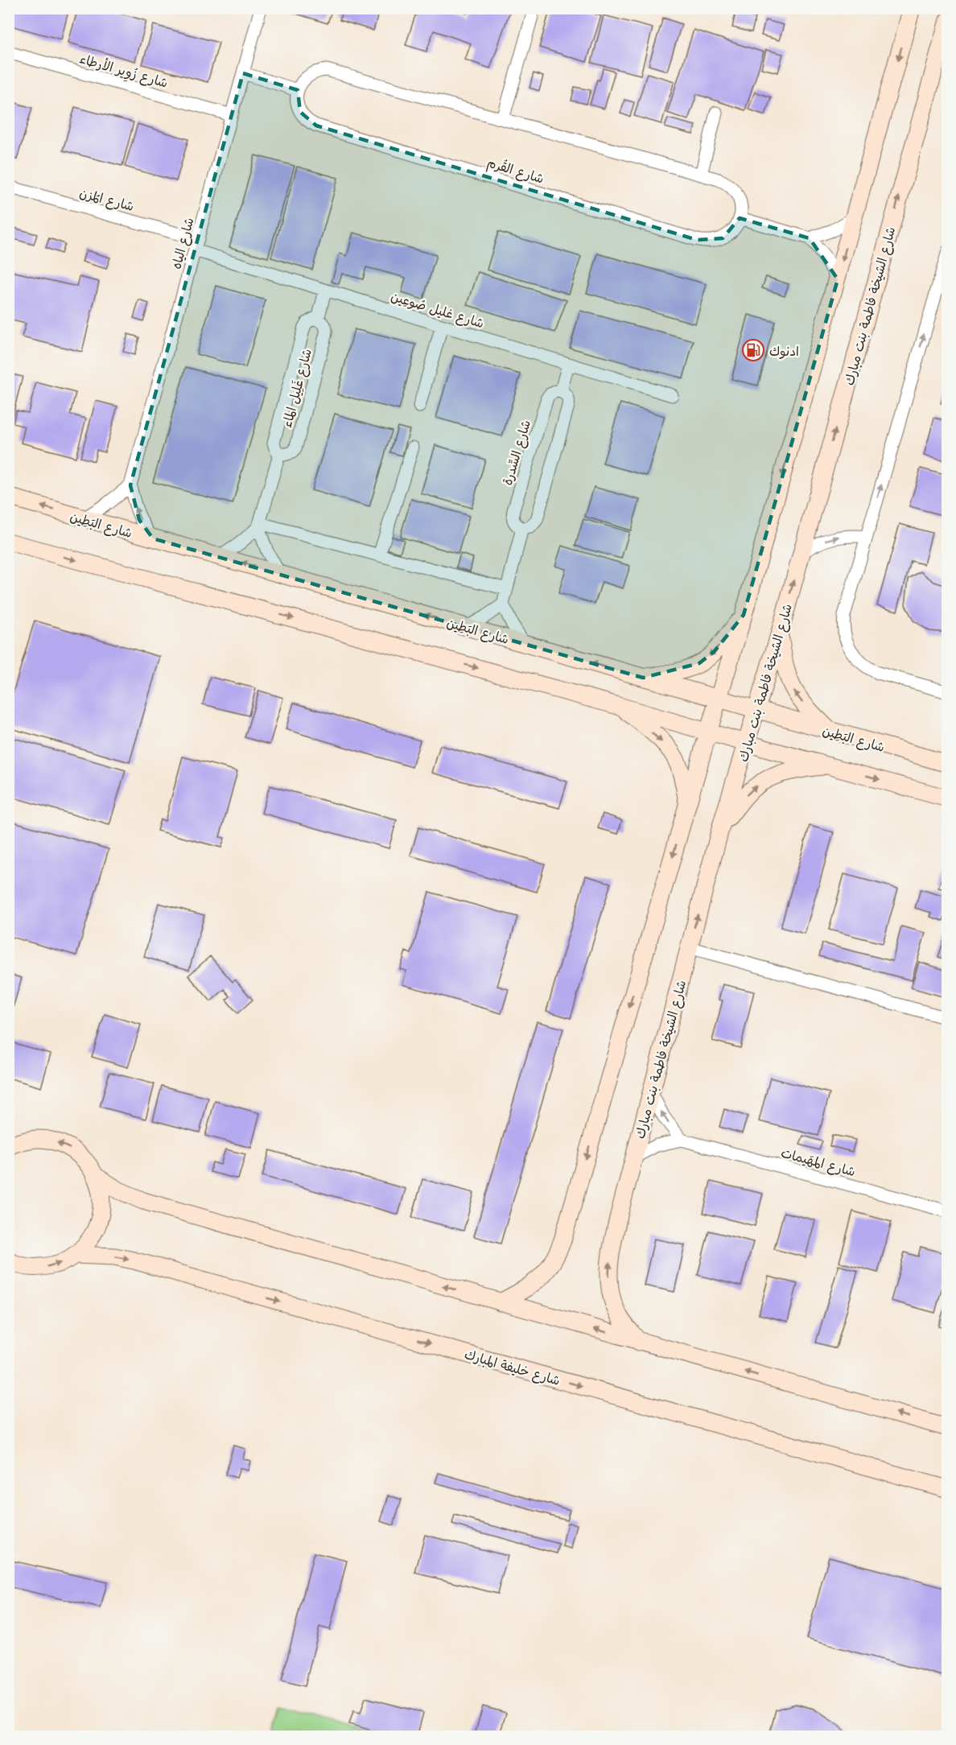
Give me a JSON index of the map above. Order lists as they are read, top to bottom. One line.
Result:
{"streets":{"main road":["شارع الشيخة فاطمة بنت مبارك","شارع البَطِين","شارع خليفة المبارك"],"street":["شارع زُوِير الأرطاء","شارع القُرم","شارع المُزن","شارع الياه","شارع غليل صُوعِين","شارع غَلِيل الماء","شارع السِّدرة","شارع المهَيمات"]},"crossings":[["شارع زُوِير الأرطاء","شارع الياه"],["شارع المُزن","شارع الياه"],["شارع المُزن","شارع غليل صُوعِين"],["شارع الياه","شارع غليل صُوعِين"],["شارع الياه","شارع البَطِين"],["شارع الشيخة فاطمة بنت مبارك","شارع البَطِين"],["شارع الشيخة فاطمة بنت مبارك","شارع المهَيمات"]],"places":{"fuel station":["ادنوك"]}}
